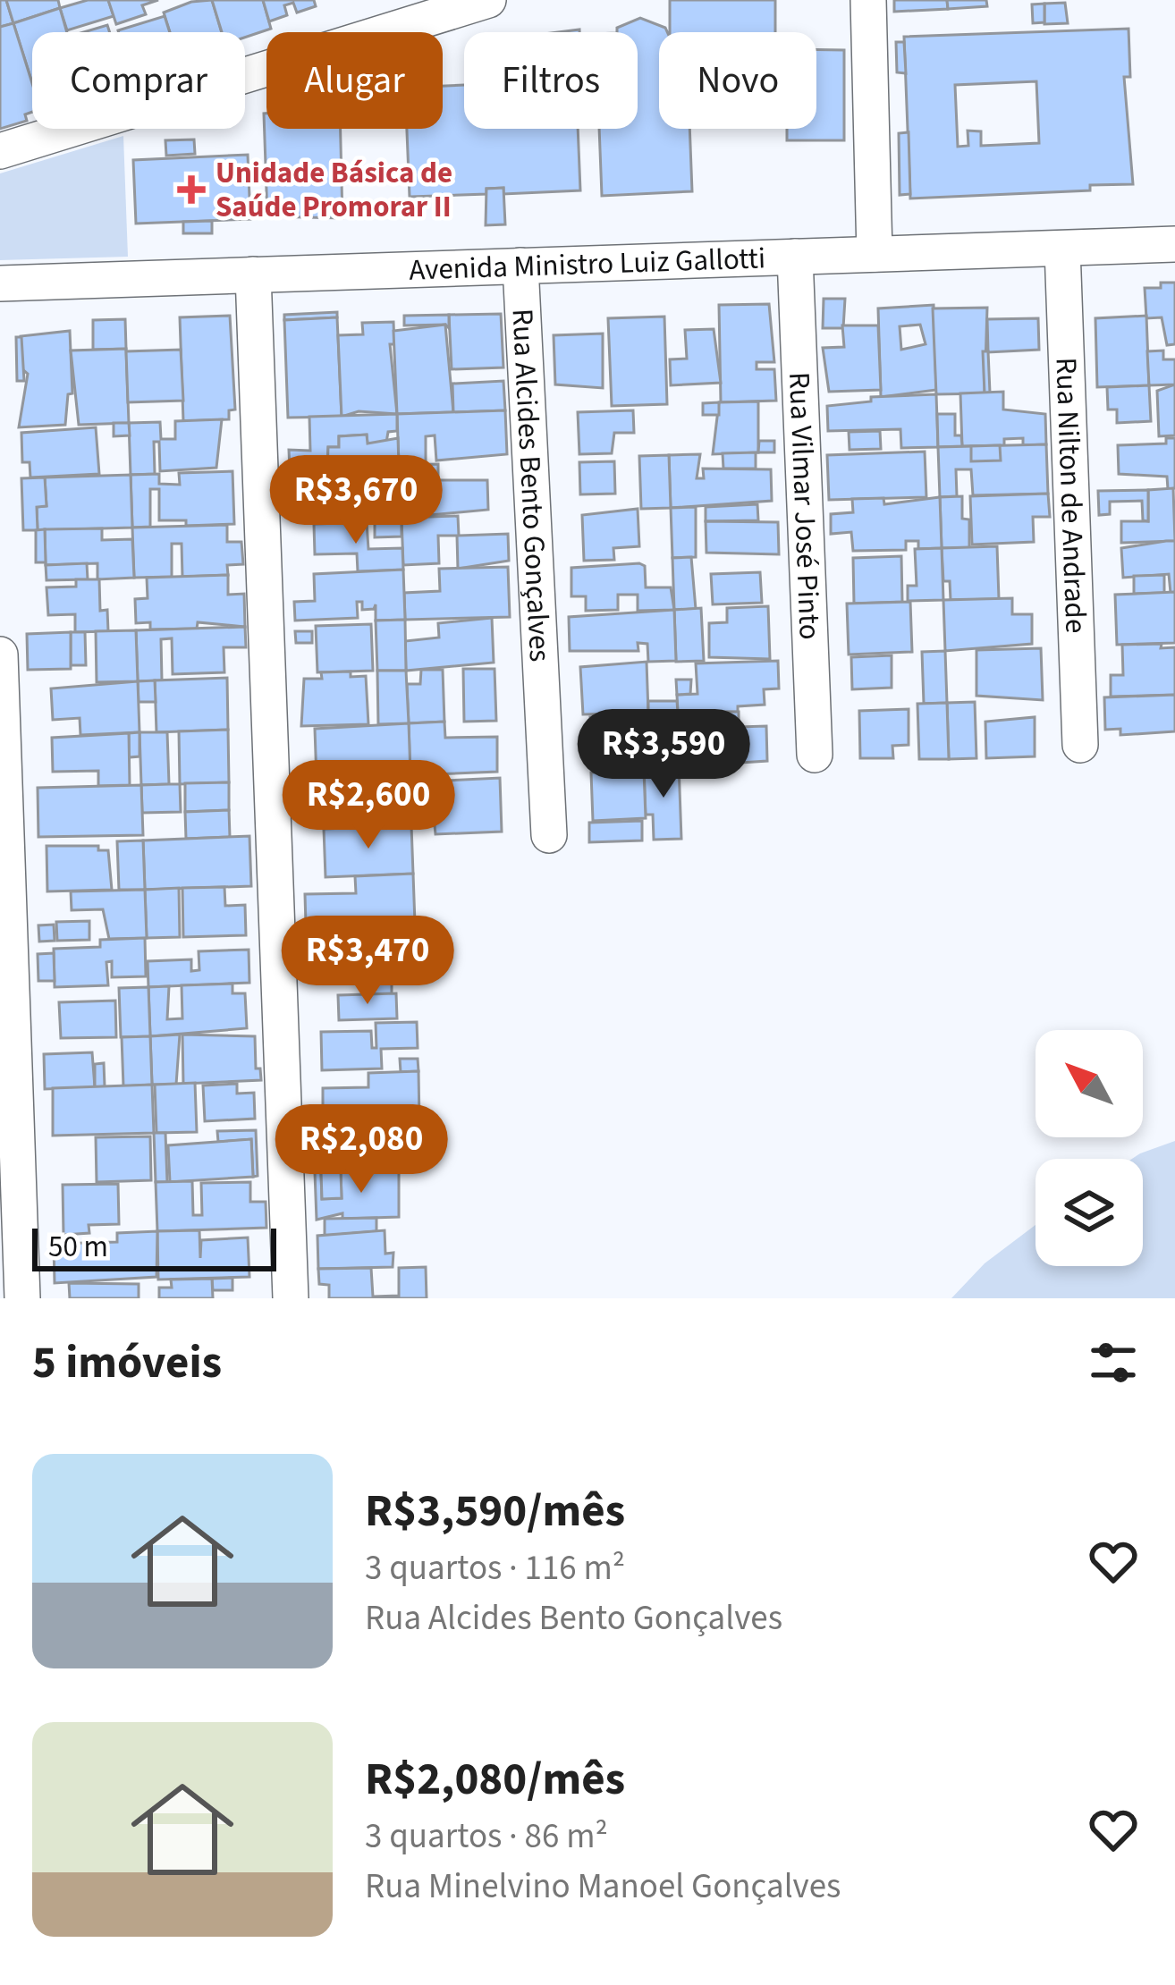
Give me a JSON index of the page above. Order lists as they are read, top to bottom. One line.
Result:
{"streets":{"street":["Avenida Ministro Luiz Gallotti","Rua Alcides Bento Gonçalves","Rua Nilton de Andrade","Rua Vilmar José Pinto"]},"crossings":[["Avenida Ministro Luiz Gallotti","Rua Alcides Bento Gonçalves"],["Avenida Ministro Luiz Gallotti","Rua Nilton de Andrade"],["Avenida Ministro Luiz Gallotti","Rua Vilmar José Pinto"]],"places":{"health":["Unidade Básica de Saúde Promorar II"]},"scale_bar":"50 m","north":"top left","page":{"chip":["Comprar","Alugar","Filtros","Novo"],"price":["R$3,670","R$3,590","R$2,600","R$3,470","R$2,080"],"scale":"50 m","heading":"5 imóveis","list":[{"name":"R$3,590/mês","note":"3 quartos · 116 m² · Rua Alcides Bento Gonçalves"},{"name":"R$2,080/mês","note":"3 quartos · 86 m² · Rua Minelvino Manoel Gonçalves"}]}}
